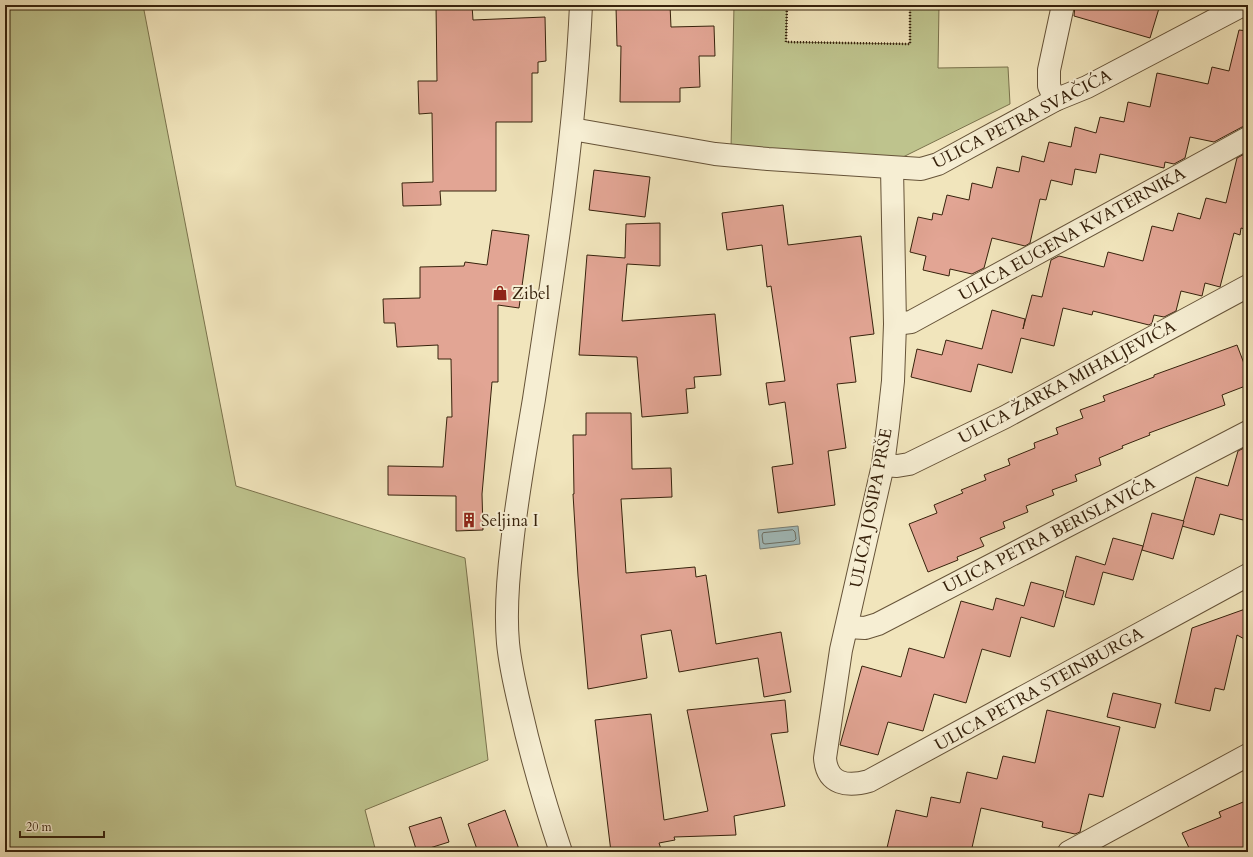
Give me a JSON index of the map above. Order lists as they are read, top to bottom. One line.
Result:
{"streets":{"street":["ULICA PETRA SVAČIĆA","ULICA EUGENA KVATERNIKA","ULICA ŽARKA MIHALJEVIĆA","ULICA JOSIPA PRŠE","ULICA PETRA BERISLAVIĆA","ULICA PETRA STEINBURGA"]},"crossings":[["ULICA PETRA SVAČIĆA","ULICA JOSIPA PRŠE"],["ULICA EUGENA KVATERNIKA","ULICA JOSIPA PRŠE"],["ULICA ŽARKA MIHALJEVIĆA","ULICA JOSIPA PRŠE"],["ULICA JOSIPA PRŠE","ULICA PETRA BERISLAVIĆA"],["ULICA JOSIPA PRŠE","ULICA PETRA STEINBURGA"]],"places":{"shop":["Zibel"],"building":["Seljina I"]},"scale_bar":"20 m"}
